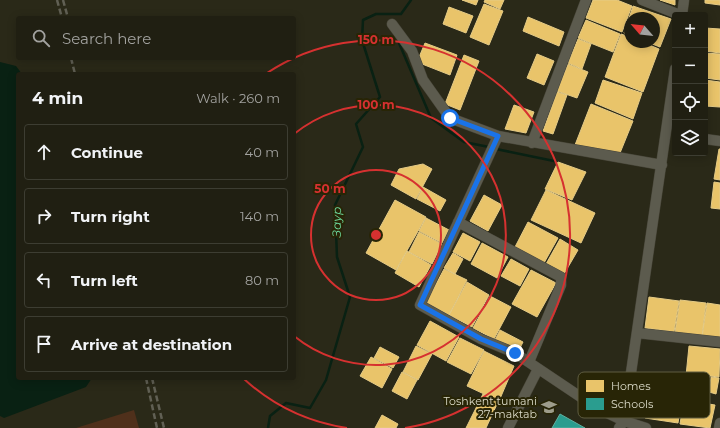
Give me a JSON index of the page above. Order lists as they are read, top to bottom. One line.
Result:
{"water":["Заур"],"places":{"school or university":["Toshkent tumani 27-maktab"]},"legend":["Homes","Schools"],"north":"top left","page":{"map_buttons":["+","−"],"search":"Search here","heading":["4 min","Walk · 260 m"],"list":[["Continue","40 m"],["Turn right","140 m"],["Turn left","80 m"],"Arrive at destination"]},"rings":["150 m","100 m","50 m"]}
